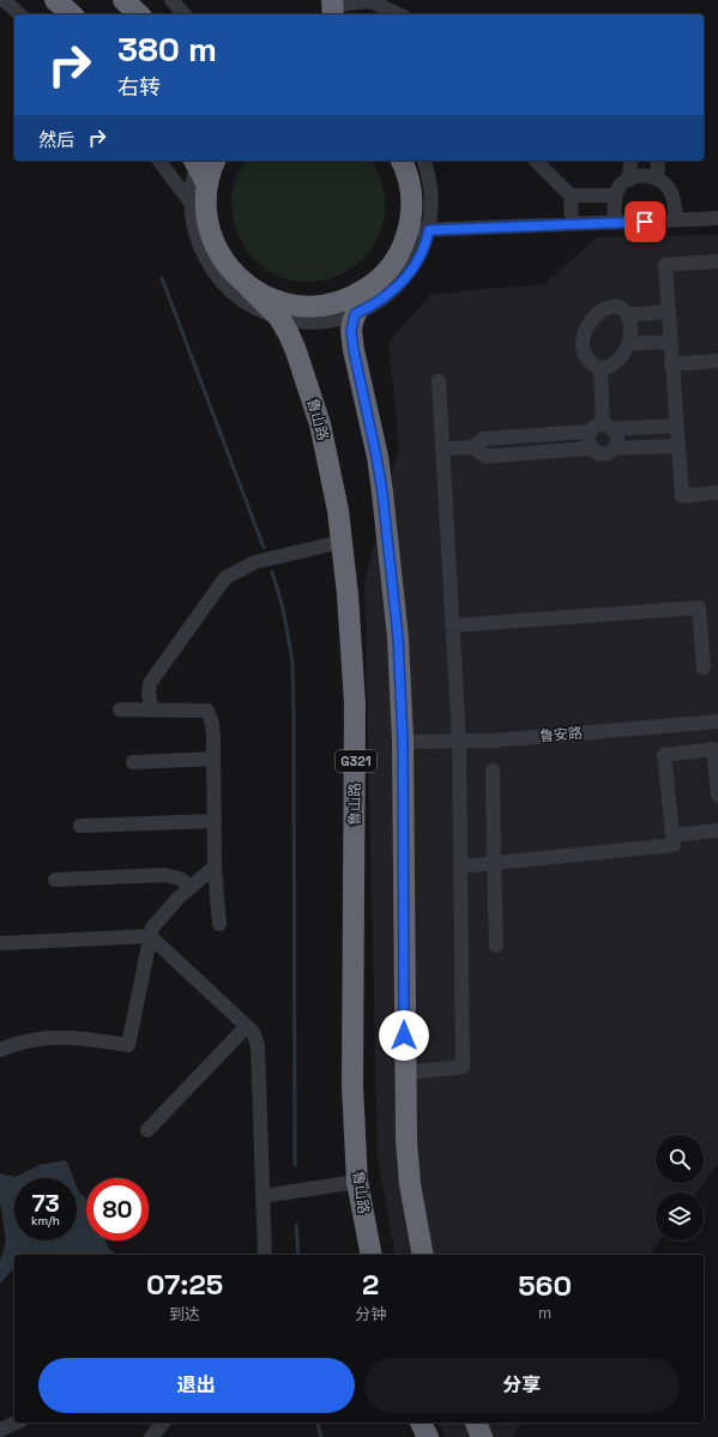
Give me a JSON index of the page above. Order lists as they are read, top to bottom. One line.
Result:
{"streets":{"highway":["鲁山路","G321"],"street":["鲁安路"]},"page":{"turn":["380 m","右转"],"then":"然后","speed":"73 km/h","limit":"80","eta":["07:25","到达","2","分钟","560","m"],"buttons":["退出","分享"]}}
